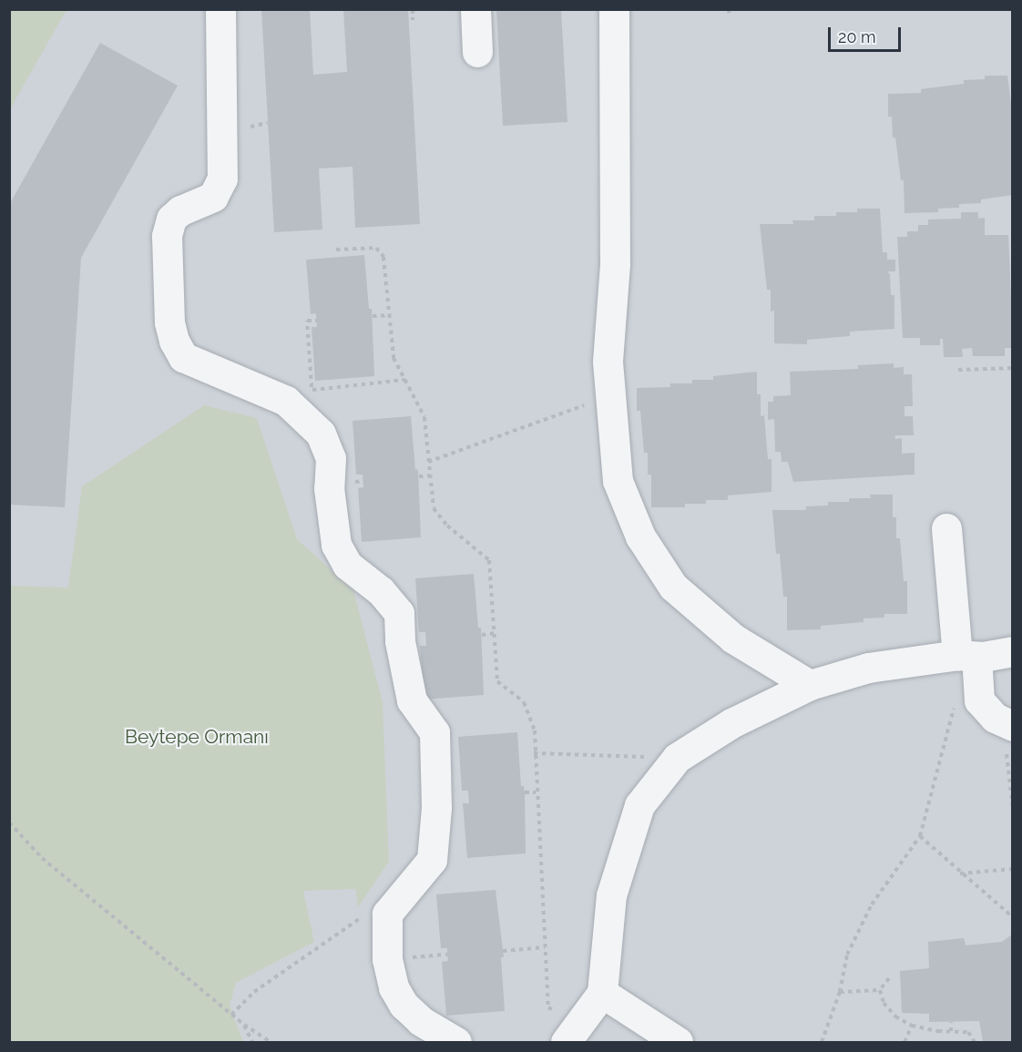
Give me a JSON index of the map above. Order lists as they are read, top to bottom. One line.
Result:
{"parks":["Beytepe Ormanı"],"scale_bar":"20 m"}
